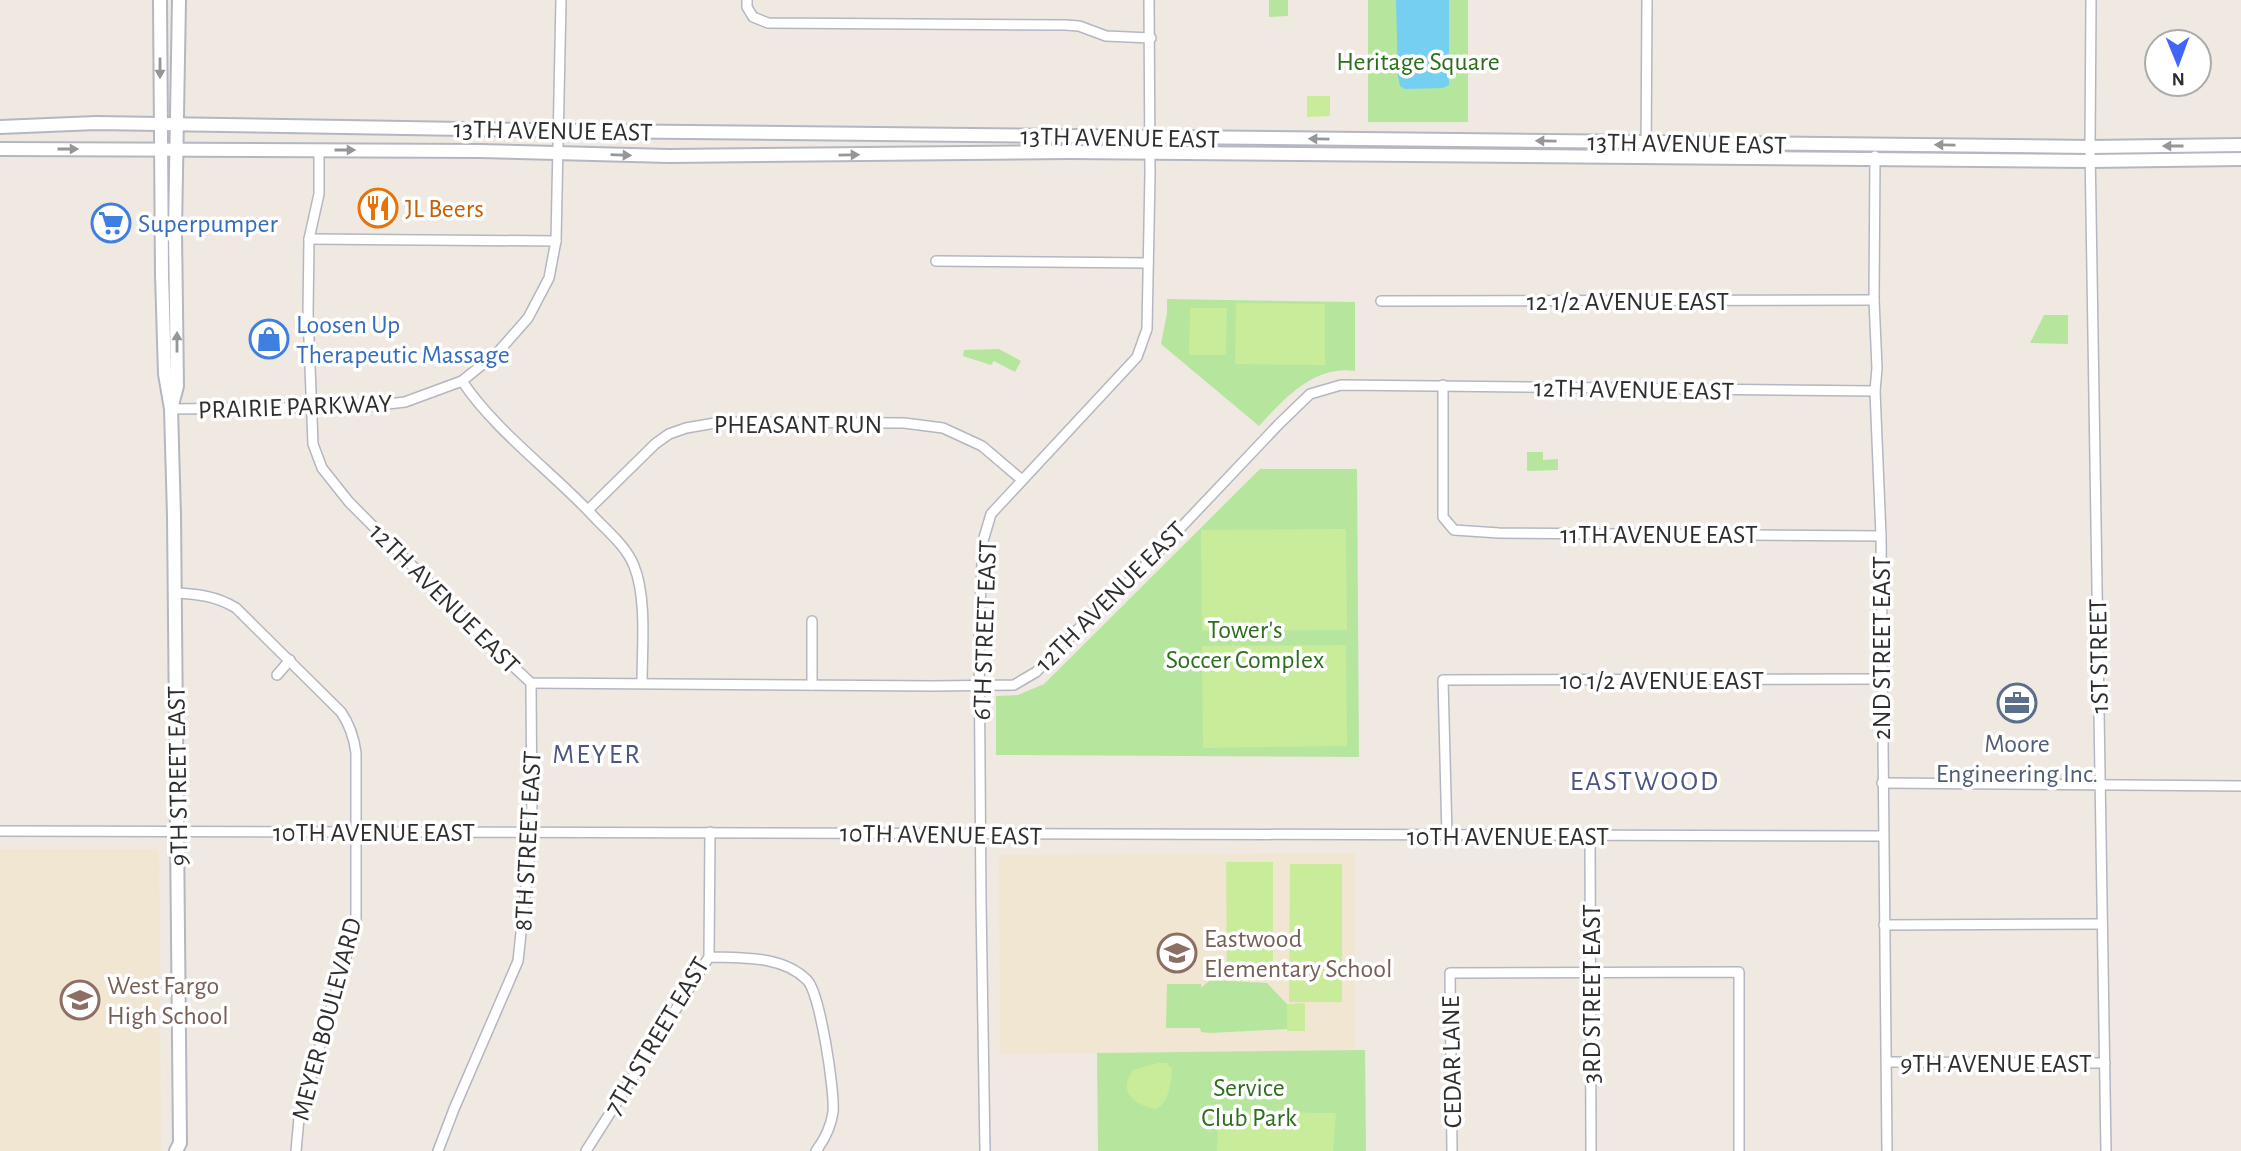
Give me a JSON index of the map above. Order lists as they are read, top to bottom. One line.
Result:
{"streets":{"main road":["13TH AVENUE EAST","9TH STREET EAST"],"street":["12 1/2 AVENUE EAST","12TH AVENUE EAST","PRAIRIE PARKWAY","PHEASANT RUN","11TH AVENUE EAST","6TH STREET EAST","2ND STREET EAST","1ST STREET","10 1/2 AVENUE EAST","10TH AVENUE EAST","8TH STREET EAST","3RD STREET EAST","MEYER BOULEVARD","7TH STREET EAST","CEDAR LANE","9TH AVENUE EAST"]},"crossings":[["13TH AVENUE EAST","12TH AVENUE EAST"],["13TH AVENUE EAST","PRAIRIE PARKWAY"],["13TH AVENUE EAST","6TH STREET EAST"],["13TH AVENUE EAST","2ND STREET EAST"],["13TH AVENUE EAST","1ST STREET"],["13TH AVENUE EAST","9TH STREET EAST"],["12 1/2 AVENUE EAST","2ND STREET EAST"],["12TH AVENUE EAST","PRAIRIE PARKWAY"],["12TH AVENUE EAST","11TH AVENUE EAST"],["12TH AVENUE EAST","6TH STREET EAST"],["12TH AVENUE EAST","2ND STREET EAST"],["12TH AVENUE EAST","8TH STREET EAST"],["PRAIRIE PARKWAY","9TH STREET EAST"],["PHEASANT RUN","6TH STREET EAST"],["11TH AVENUE EAST","2ND STREET EAST"],["6TH STREET EAST","10TH AVENUE EAST"],["2ND STREET EAST","10 1/2 AVENUE EAST"],["2ND STREET EAST","10TH AVENUE EAST"],["2ND STREET EAST","9TH AVENUE EAST"],["1ST STREET","9TH AVENUE EAST"],["10 1/2 AVENUE EAST","10TH AVENUE EAST"],["9TH STREET EAST","10TH AVENUE EAST"],["9TH STREET EAST","MEYER BOULEVARD"],["10TH AVENUE EAST","8TH STREET EAST"],["10TH AVENUE EAST","3RD STREET EAST"],["10TH AVENUE EAST","MEYER BOULEVARD"],["10TH AVENUE EAST","7TH STREET EAST"],["3RD STREET EAST","CEDAR LANE"]],"districts":["MEYER","EASTWOOD"],"parks":["Heritage Square","Tower's Soccer Complex","Service Club Park"],"places":{"restaurant":["JL Beers"],"supermarket":["Superpumper"],"shop":["Loosen Up Therapeutic Massage"],"office":["Moore Engineering Inc."],"school or university":["Eastwood Elementary School","West Fargo High School"]},"north":"bottom"}
